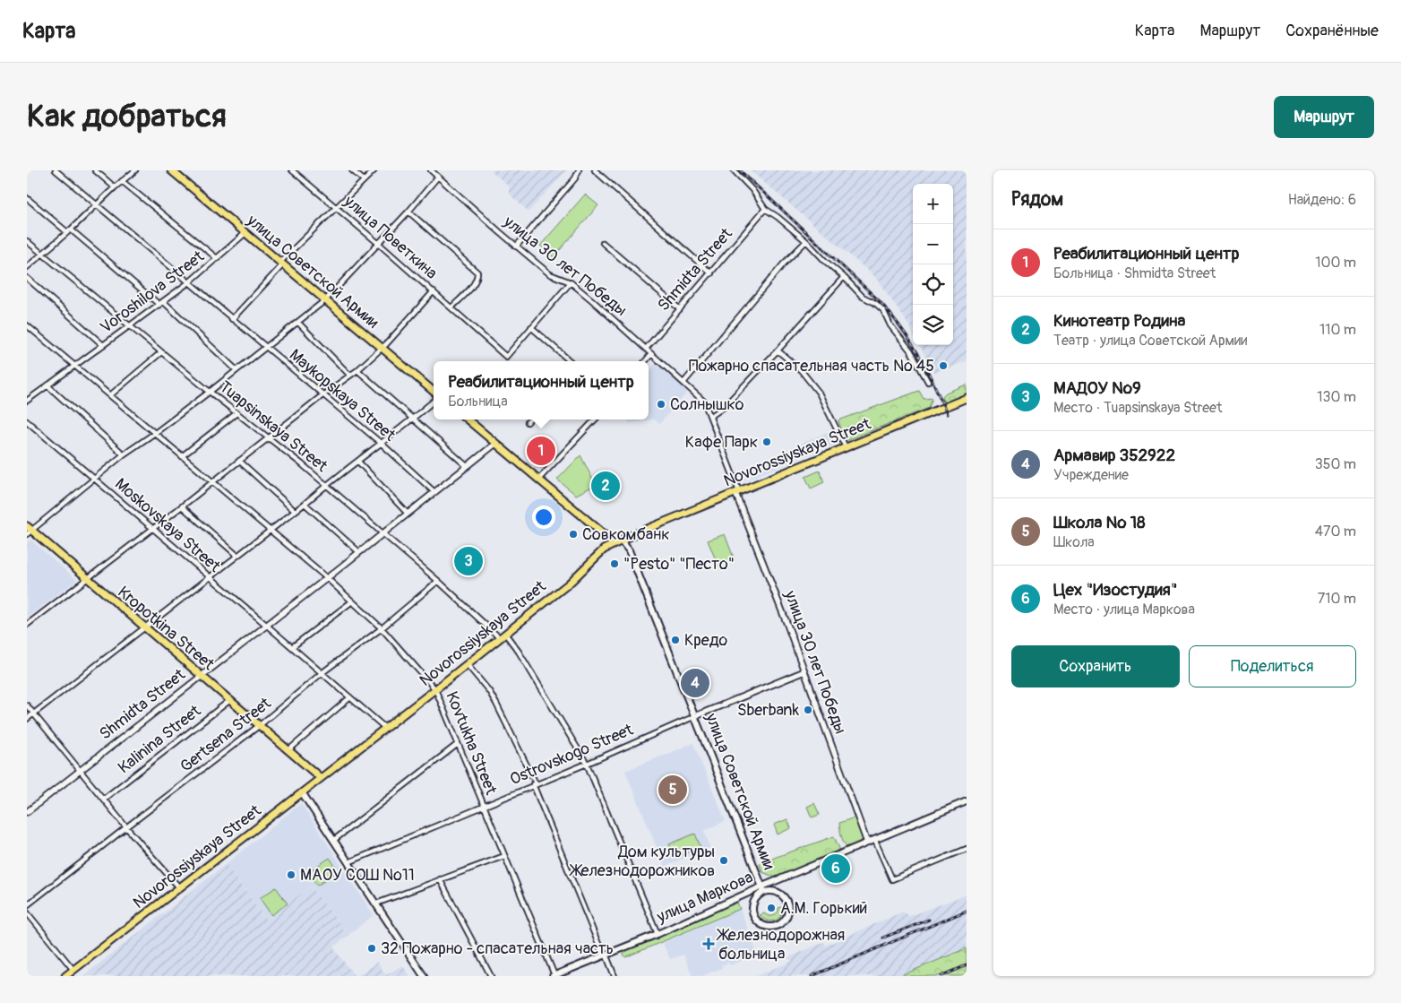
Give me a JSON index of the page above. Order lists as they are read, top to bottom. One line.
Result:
{"streets":{"main road":["улица Советской Армии","Novorossiyskaya Street","Kropotkina Street","улица Маркова"],"street":["улица Поветкина","улица 30 лет Победы","Shmidta Street","Voroshilova Street","Maykopskaya Street","Tuapsinskaya Street","Moskovskaya Street","Gertsena Street","Kalinina Street","Kovtukha Street","Ostrovskogo Street"]},"crossings":[["улица 30 лет Победы","Shmidta Street"],["улица 30 лет Победы","Novorossiyskaya Street"],["улица 30 лет Победы","Ostrovskogo Street"],["улица 30 лет Победы","улица Маркова"],["Shmidta Street","Maykopskaya Street"],["Shmidta Street","Tuapsinskaya Street"],["Shmidta Street","Moskovskaya Street"],["Shmidta Street","Kropotkina Street"],["Shmidta Street","Kovtukha Street"],["улица Советской Армии","Voroshilova Street"],["улица Советской Армии","Novorossiyskaya Street"],["улица Советской Армии","Ostrovskogo Street"],["улица Советской Армии","улица Маркова"],["Voroshilova Street","Maykopskaya Street"],["Voroshilova Street","Tuapsinskaya Street"],["Voroshilova Street","Kovtukha Street"],["Tuapsinskaya Street","Novorossiyskaya Street"],["Tuapsinskaya Street","Gertsena Street"],["Novorossiyskaya Street","Moskovskaya Street"],["Novorossiyskaya Street","Kropotkina Street"],["Novorossiyskaya Street","Kovtukha Street"],["Moskovskaya Street","Gertsena Street"],["Kropotkina Street","Gertsena Street"],["Kropotkina Street","Kalinina Street"],["Gertsena Street","Kovtukha Street"],["Kovtukha Street","Ostrovskogo Street"],["Kovtukha Street","улица Маркова"]],"places":{"other":["Пожарно спасательная часть № 45","Солнышко","Кафе Парк","Совкомбанк","\"Pesto\" \"Песто\"","Кредо","Sberbank","Дом культуры Железнодорожников","МАОУ СОШ №11","А.М. Горький","32 Пожарно - спасательная часть"],"health":["Железнодорожная больница"]},"page":{"header":"Карта","nav":["Карта","Маршрут","Сохранённые"],"buttons":["Маршрут",["Сохранить","Поделиться"]],"title":"Как добраться","heading":["Рядом","Найдено: 6"],"map_buttons":["+","−"],"list":[{"mark":"1","name":"Реабилитационный центр","note":"Больница · Shmidta Street","value":"100 m"},{"mark":"2","name":"Кинотеатр Родина","note":"Театр · улица Советской Армии","value":"110 m"},{"mark":"3","name":"МАДОУ №9","note":"Место · Tuapsinskaya Street","value":"130 m"},{"mark":"4","name":"Армавир 352922","note":"Учреждение","value":"350 m"},{"mark":"5","name":"Школа № 18","note":"Школа","value":"470 m"},{"mark":"6","name":"Цех \"Изостудия\"","note":"Место · улица Маркова","value":"710 m"}],"popup":["Реабилитационный центр","Больница"],"pins":["1","2","3","4","5","6"]}}
